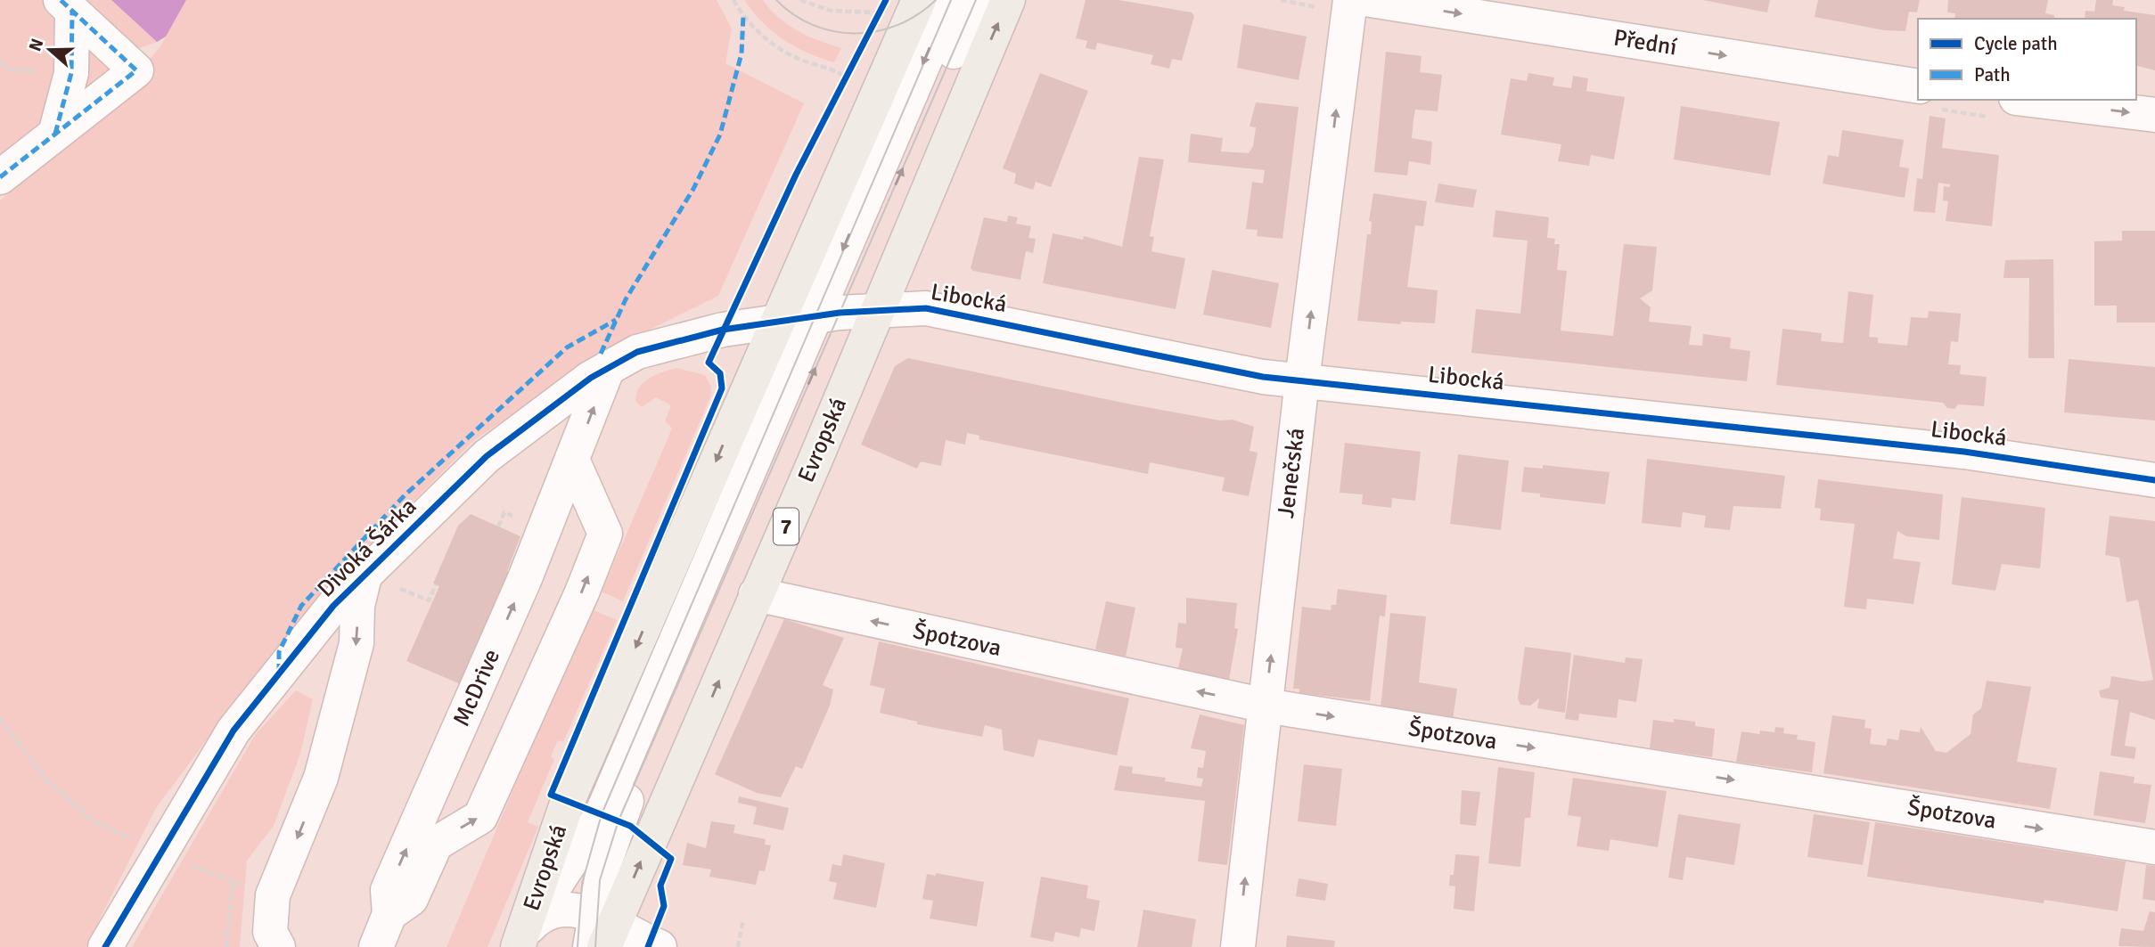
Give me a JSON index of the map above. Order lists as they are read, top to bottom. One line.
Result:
{"streets":{"main road":["Evropská","7"],"street":["Přední","Libocká","Jenečská","Divoká Šárka","Špotzova","McDrive"]},"crossings":[["Libocká","Evropská"],["Libocká","Jenečská"],["Libocká","Divoká Šárka"],["Evropská","Divoká Šárka"],["Evropská","Špotzova"],["Jenečská","Špotzova"],["Divoká Šárka","McDrive"]],"one_way":["Přední","Jenečská"],"legend":["Cycle path","Path"],"north":"left"}
